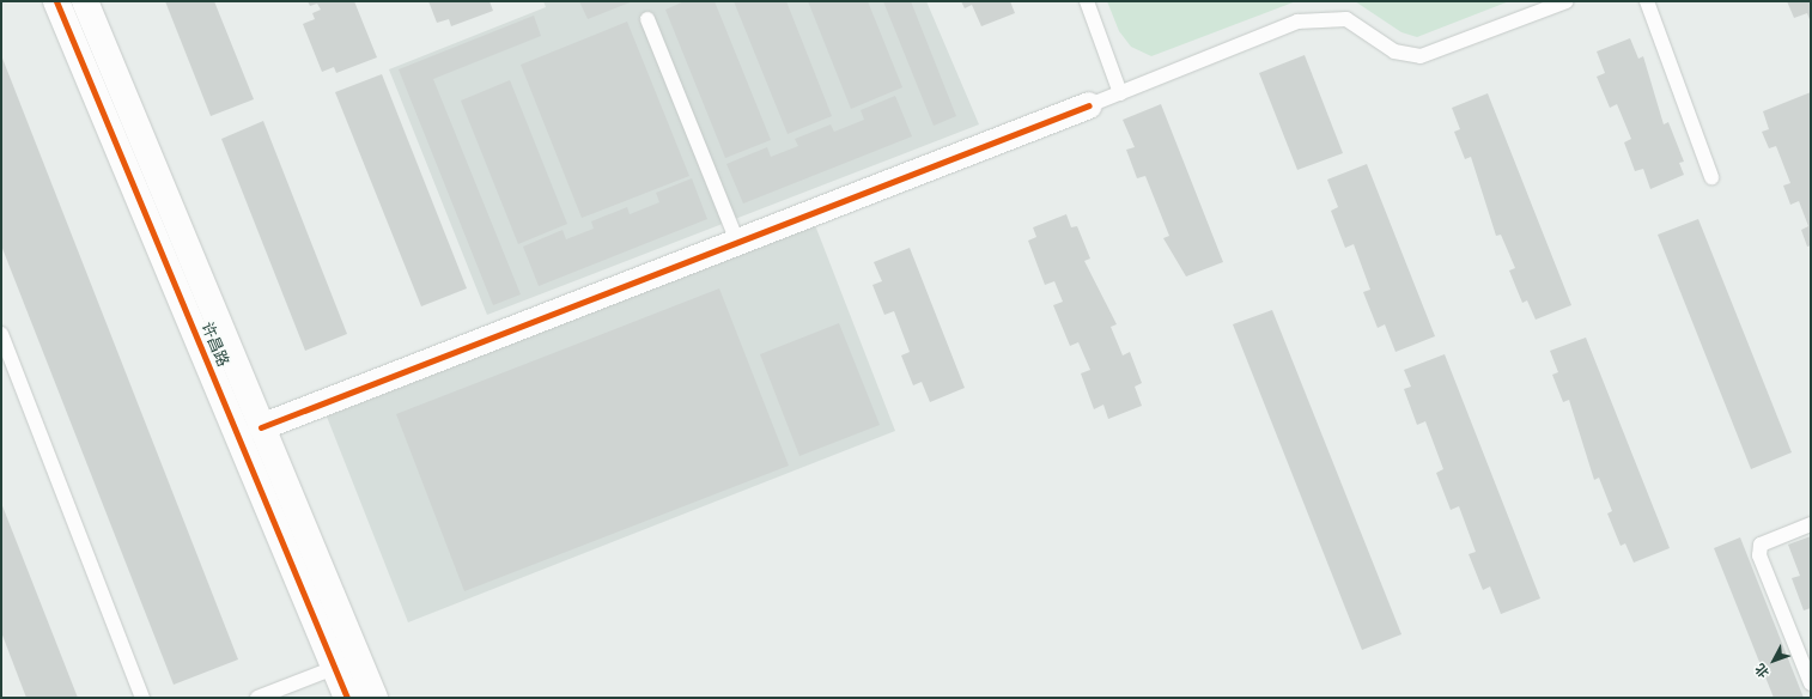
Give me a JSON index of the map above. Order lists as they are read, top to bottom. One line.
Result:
{"streets":{"street":["许昌路"]},"north":"bottom left"}
